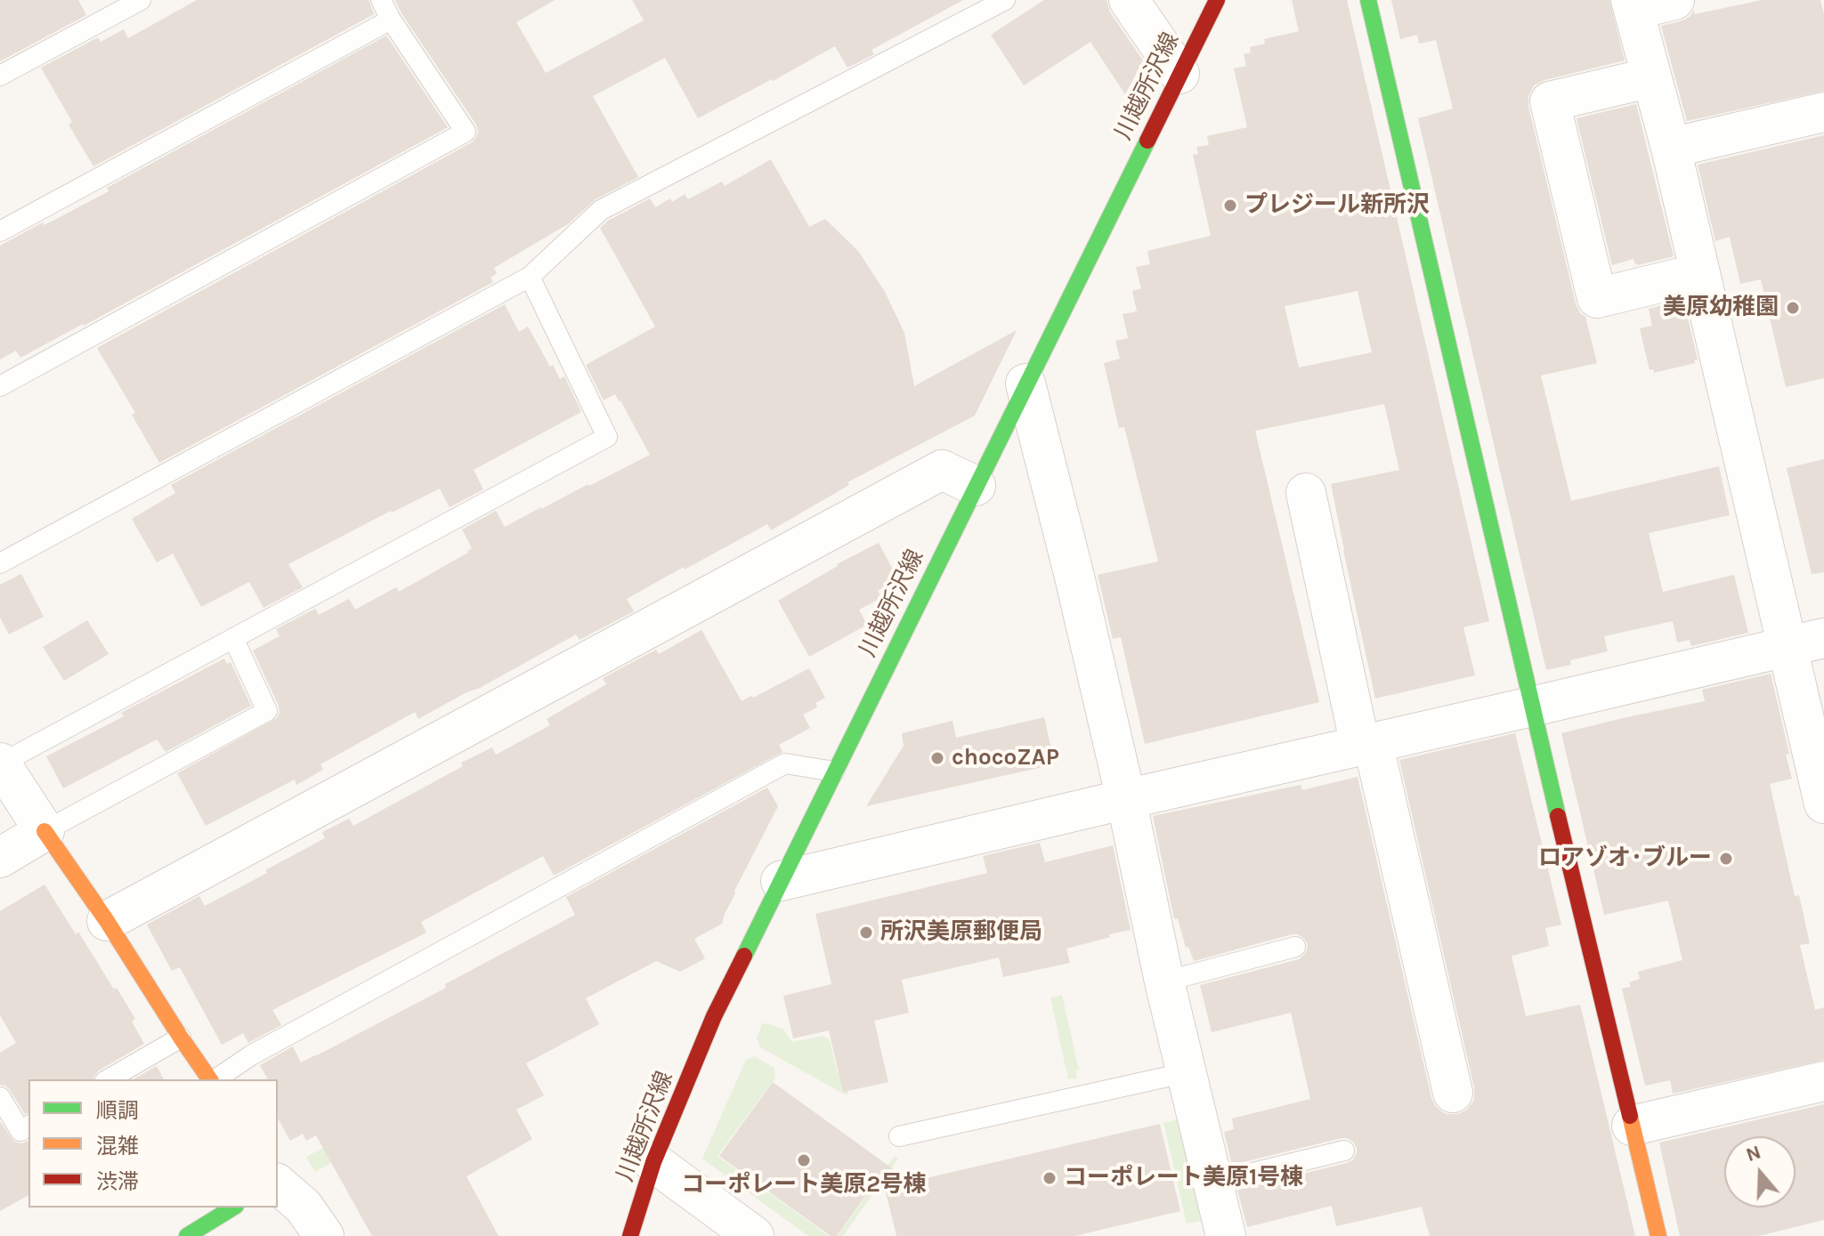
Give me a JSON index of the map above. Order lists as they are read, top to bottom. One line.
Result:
{"streets":{"street":["川越所沢線"]},"places":["プレジール新所沢","美原幼稚園","chocoZAP","ロアゾオ･ブルー","所沢美原郵便局","コーポレート美原2号棟","コーポレート美原1号棟"],"legend":["順調","混雑","渋滞"],"north":"top"}
